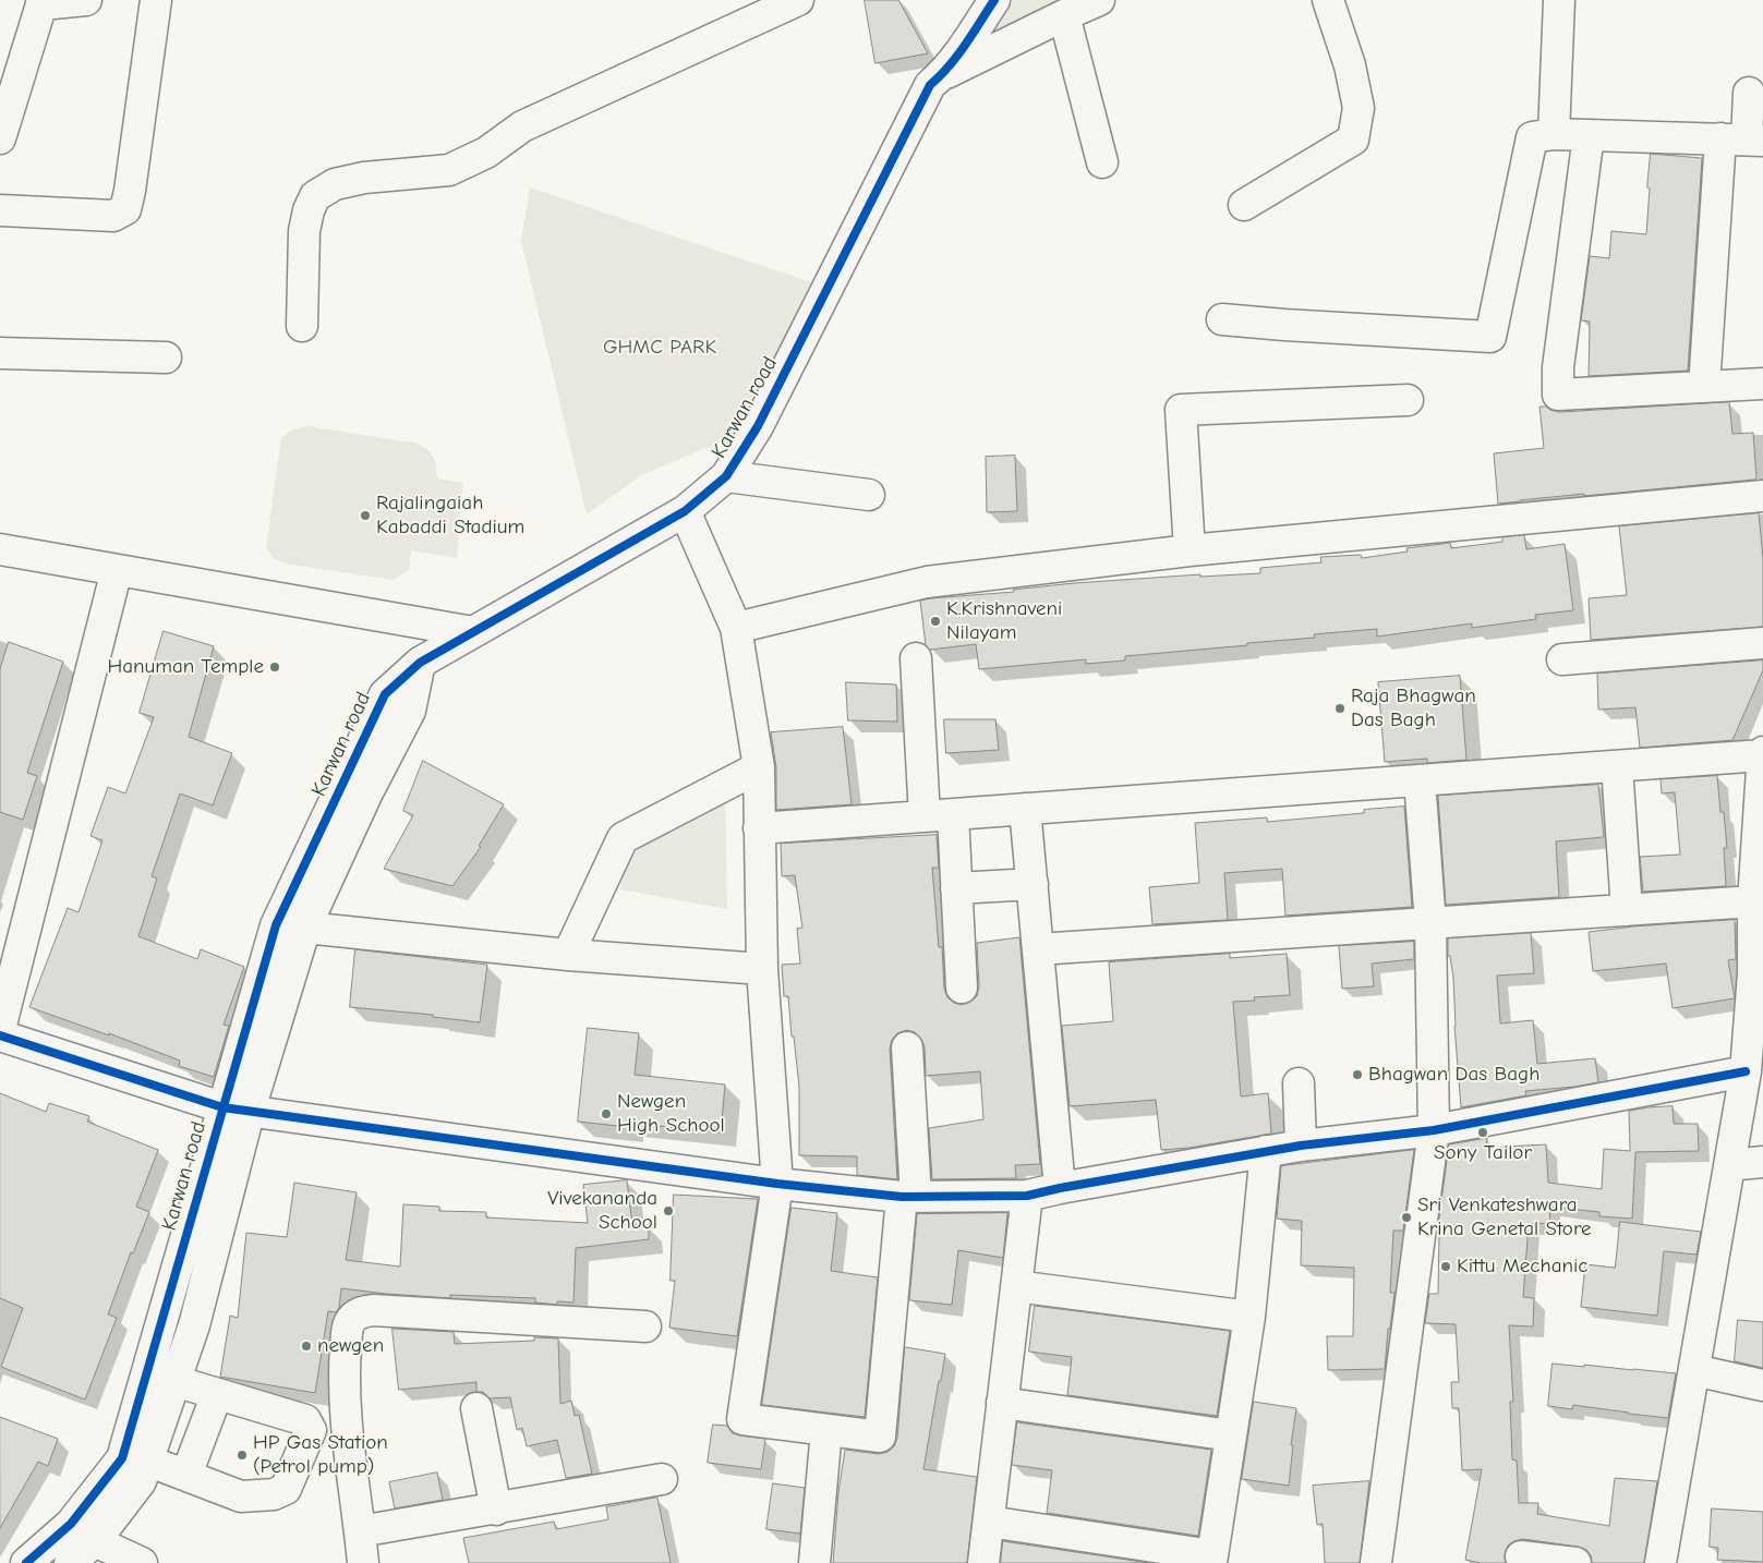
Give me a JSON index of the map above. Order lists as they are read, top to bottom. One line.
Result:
{"streets":{"street":["Karwan road"]},"parks":["GHMC PARK"],"places":["Rajalingaiah Kabaddi Stadium","K.Krishnaveni Nilayam","Hanuman Temple","Raja Bhagwan Das Bagh","Bhagwan Das Bagh","Newgen High School","Sony Tailor","Vivekananda School","Sri Venkateshwara Krina Genetal Store","Kittu Mechanic","newgen","HP Gas Station (Petrol pump)"]}
